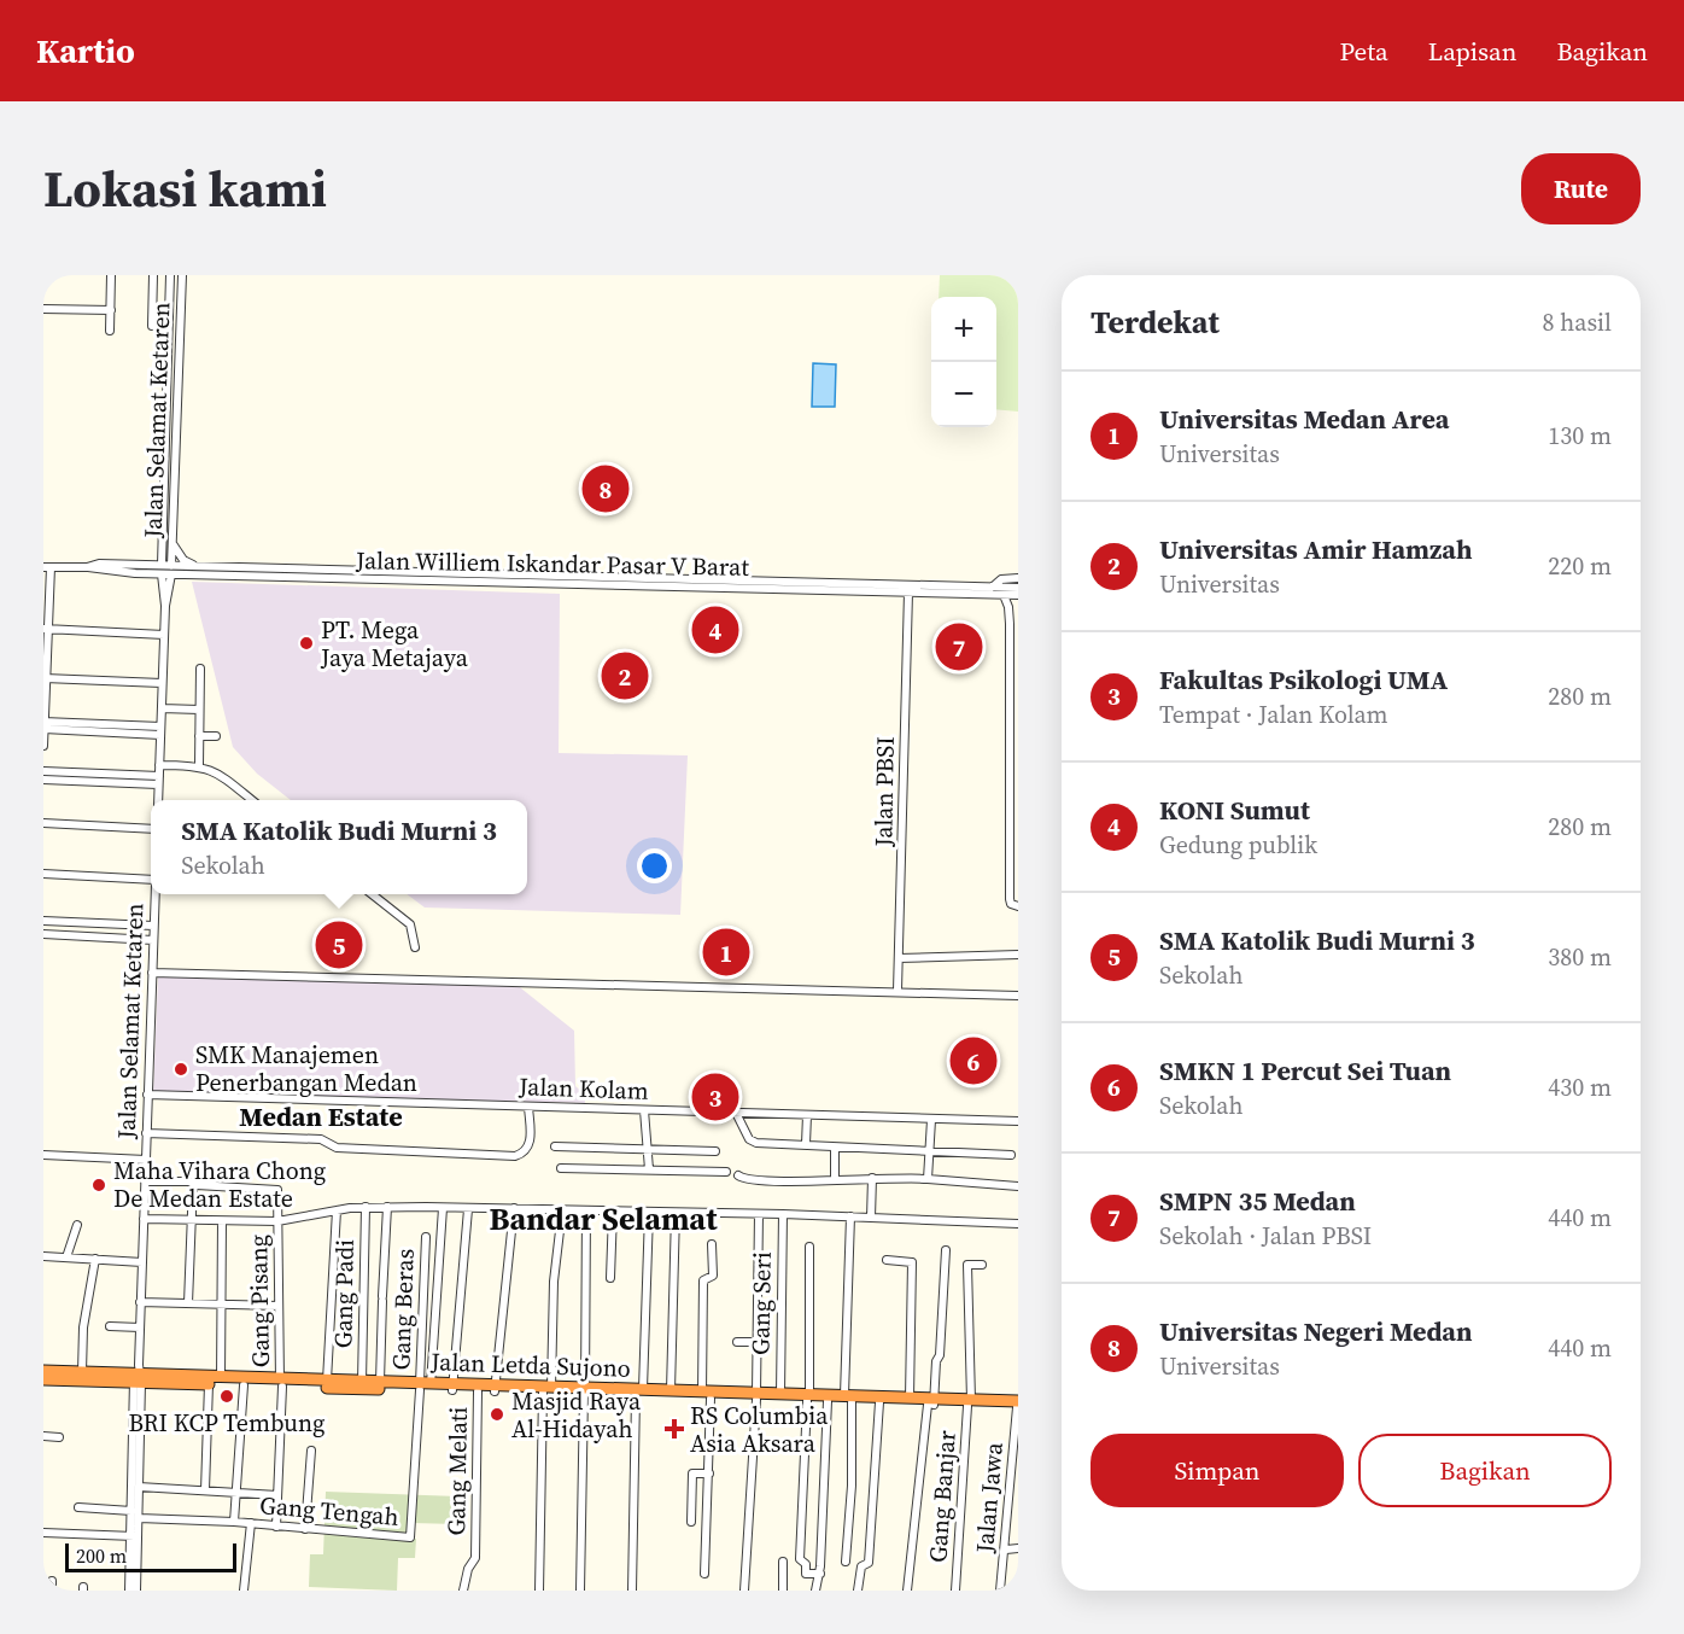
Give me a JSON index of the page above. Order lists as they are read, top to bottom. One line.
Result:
{"streets":{"highway":["Jalan Letda Sujono"],"street":["Jalan Selamat Ketaren","Jalan Williem Iskandar Pasar V Barat","Jalan PBSI","Jalan Kolam","Gang Padi","Gang Pisang","Gang Seri","Gang Beras","Gang Melati","Gang Banjar","Jalan Jawa","Gang Tengah"]},"crossings":[["Jalan Selamat Ketaren","Jalan Williem Iskandar Pasar V Barat"],["Jalan Selamat Ketaren","Jalan Kolam"],["Jalan Selamat Ketaren","Jalan Letda Sujono"],["Jalan Williem Iskandar Pasar V Barat","Jalan PBSI"],["Gang Padi","Jalan Letda Sujono"],["Gang Pisang","Jalan Letda Sujono"],["Gang Pisang","Gang Tengah"],["Gang Seri","Jalan Letda Sujono"],["Gang Beras","Jalan Letda Sujono"],["Gang Beras","Gang Tengah"],["Jalan Letda Sujono","Gang Melati"],["Jalan Letda Sujono","Gang Banjar"],["Jalan Letda Sujono","Jalan Jawa"],["Jalan Letda Sujono","Gang Tengah"]],"districts":["Medan Estate","Bandar Selamat"],"places":{"other":["PT. Mega Jaya Metajaya","SMK Manajemen Penerbangan Medan","Maha Vihara Chong De Medan Estate","BRI KCP Tembung","Masjid Raya Al-Hidayah"],"health":["RS Columbia Asia Aksara"]},"scale_bar":"200 m","page":{"header":"Kartio","nav":["Peta","Lapisan","Bagikan"],"title":"Lokasi kami","buttons":["Rute",["Simpan","Bagikan"]],"heading":["Terdekat","8 hasil"],"map_buttons":["+","−"],"list":[{"mark":"1","name":"Universitas Medan Area","note":"Universitas","value":"130 m"},{"mark":"2","name":"Universitas Amir Hamzah","note":"Universitas","value":"220 m"},{"mark":"3","name":"Fakultas Psikologi UMA","note":"Tempat · Jalan Kolam","value":"280 m"},{"mark":"4","name":"KONI Sumut","note":"Gedung publik","value":"280 m"},{"mark":"5","name":"SMA Katolik Budi Murni 3","note":"Sekolah","value":"380 m"},{"mark":"6","name":"SMKN 1 Percut Sei Tuan","note":"Sekolah","value":"430 m"},{"mark":"7","name":"SMPN 35 Medan","note":"Sekolah · Jalan PBSI","value":"440 m"},{"mark":"8","name":"Universitas Negeri Medan","note":"Universitas","value":"440 m"}],"pins":["8","4","7","2","5","1","6","3"],"popup":["SMA Katolik Budi Murni 3","Sekolah"],"scale":"200 m"}}
